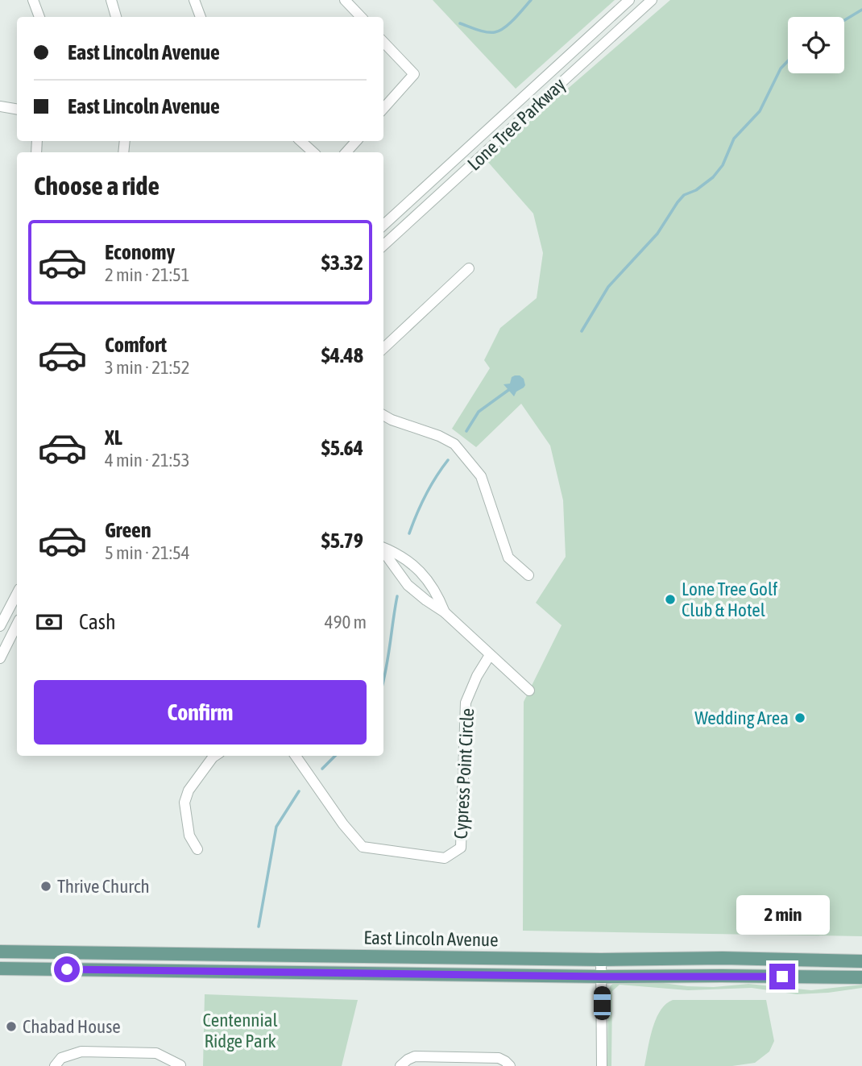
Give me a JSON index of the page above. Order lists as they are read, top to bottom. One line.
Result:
{"streets":{"main road":["East Lincoln Avenue"],"street":["Lone Tree Parkway","Cypress Point Circle"]},"parks":["Centennial Ridge Park"],"places":["Lone Tree Golf Club & Hotel","Wedding Area","Thrive Church","Chabad House"],"page":{"banner":["East Lincoln Avenue","East Lincoln Avenue"],"heading":"Choose a ride","list":[{"name":"Economy","note":"2 min · 21:51","value":"$3.32"},{"name":"Comfort","note":"3 min · 21:52","value":"$4.48"},{"name":"XL","note":"4 min · 21:53","value":"$5.64"},{"name":"Green","note":"5 min · 21:54","value":"$5.79"}],"pay":["Cash","490 m"],"buttons":"Confirm","bubble":"2 min"}}
